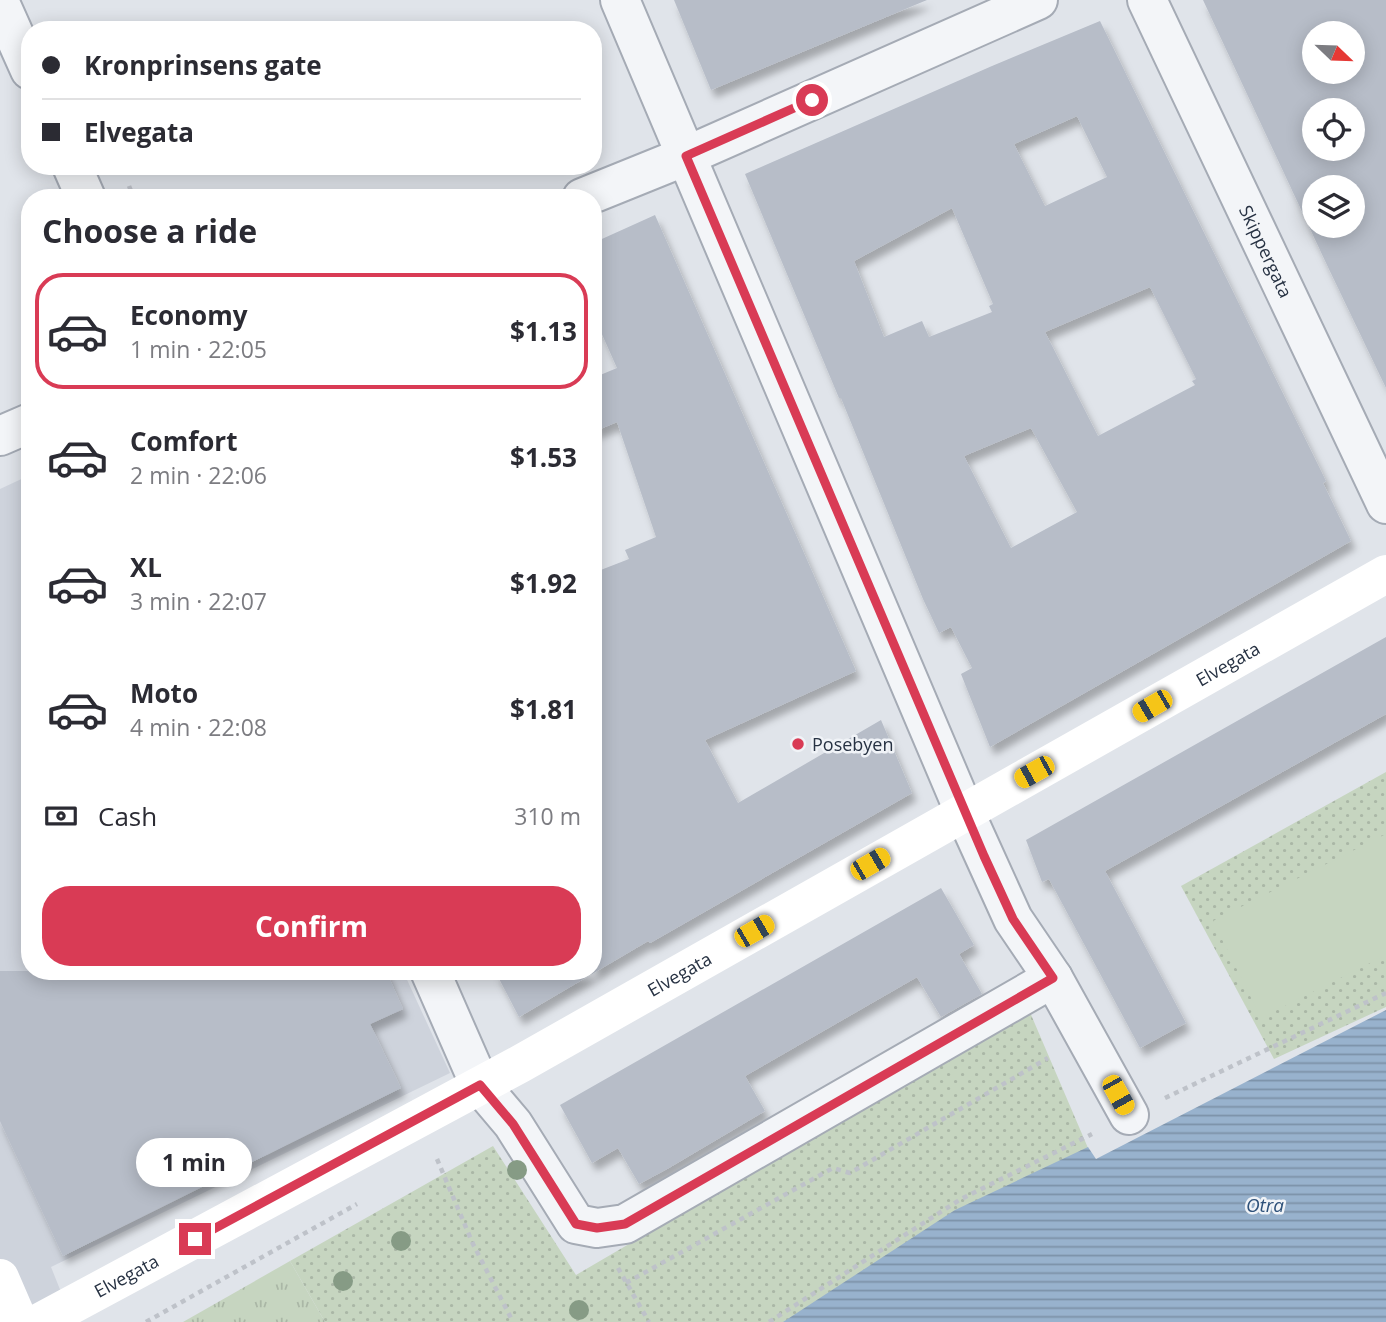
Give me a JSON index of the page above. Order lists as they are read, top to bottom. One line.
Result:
{"streets":{"street":["Skippergata","Elvegata"]},"water":["Otra"],"places":["Posebyen"],"north":"bottom right","page":{"banner":["Kronprinsens gate","Elvegata"],"heading":"Choose a ride","list":[{"name":"Economy","note":"1 min · 22:05","value":"$1.13"},{"name":"Comfort","note":"2 min · 22:06","value":"$1.53"},{"name":"XL","note":"3 min · 22:07","value":"$1.92"},{"name":"Moto","note":"4 min · 22:08","value":"$1.81"}],"pay":["Cash","310 m"],"buttons":"Confirm","bubble":"1 min"}}
